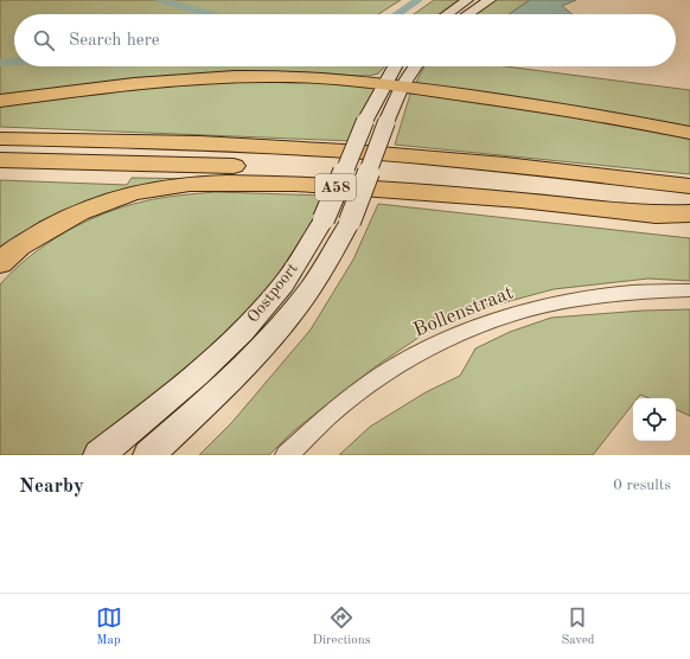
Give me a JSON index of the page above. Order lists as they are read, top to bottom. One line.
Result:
{"streets":{"highway":["A58"],"main road":["Oostpoort"],"street":["Bollenstraat"]},"page":{"search":"Search here","heading":["Nearby","0 results"],"nav":["Map","Directions","Saved"]}}
